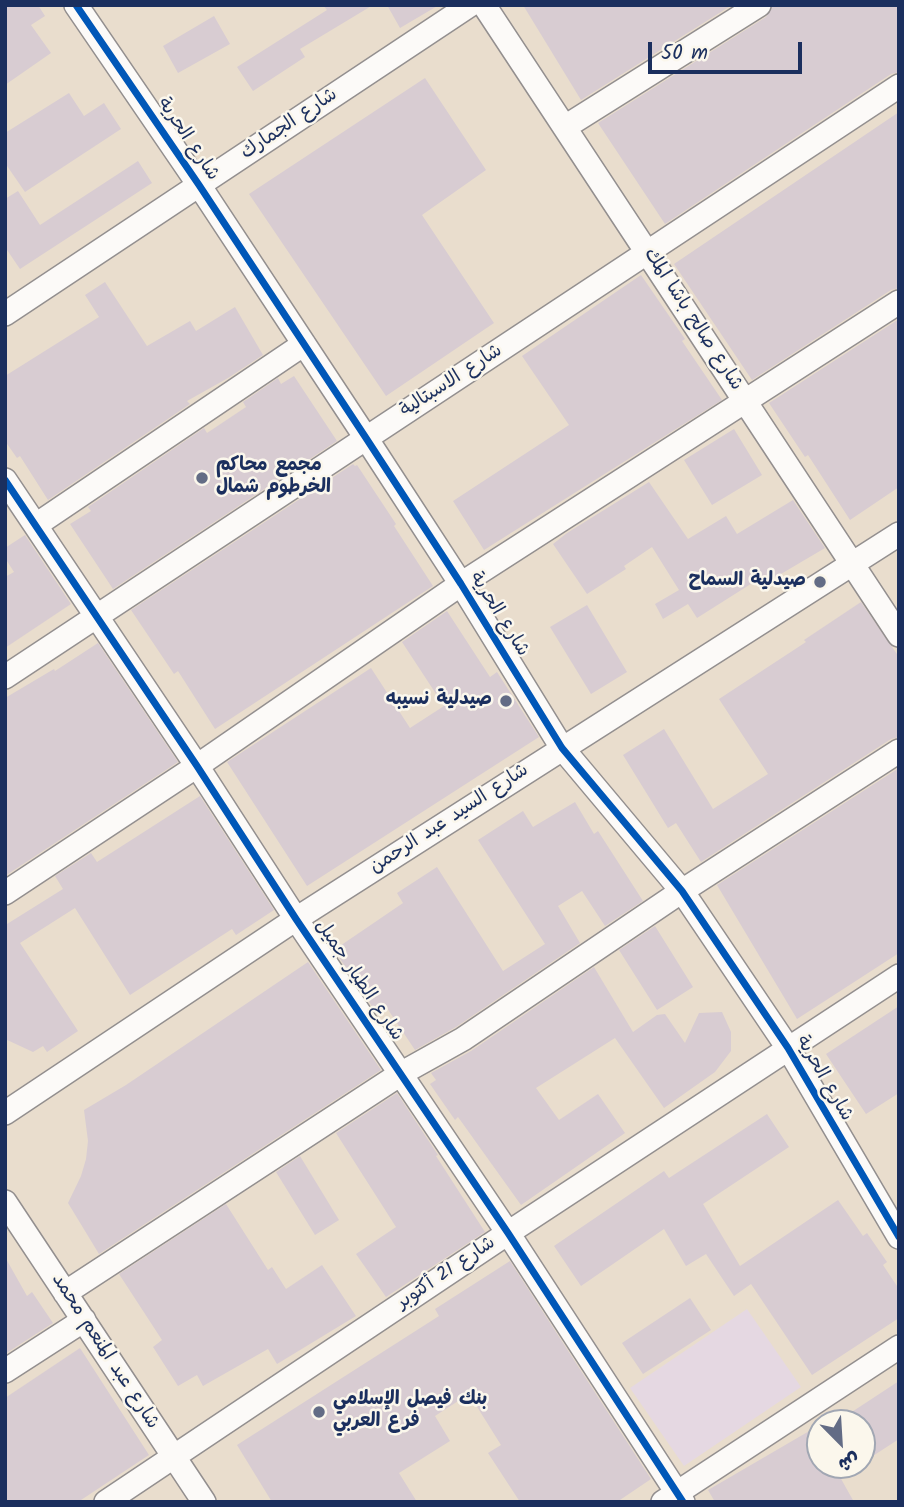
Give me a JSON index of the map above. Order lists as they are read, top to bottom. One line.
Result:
{"streets":{"street":["شارع الجمارك","شارع الحرية","شارع صالح باشا المك","شارع الاسبتالية","شارع السيد عبد الرحمن","شارع الطيار جميل","شارع 21 أكتوبر","شارع عبد المنعم محمد"]},"crossings":[["شارع الجمارك","شارع الحرية"],["شارع الحرية","شارع الاسبتالية"],["شارع الحرية","شارع السيد عبد الرحمن"],["شارع الحرية","شارع 21 أكتوبر"],["شارع صالح باشا المك","شارع الاسبتالية"],["شارع صالح باشا المك","شارع السيد عبد الرحمن"],["شارع الاسبتالية","شارع الطيار جميل"],["شارع السيد عبد الرحمن","شارع الطيار جميل"],["شارع الطيار جميل","شارع 21 أكتوبر"],["شارع 21 أكتوبر","شارع عبد المنعم محمد"]],"places":["مجمع محاكم الخرطوم شمال","صيدلية السماح","صيدلية نسيبه","بنك فيصل الإسلامي فرع العربي"],"scale_bar":"50 m","north":"bottom right"}
